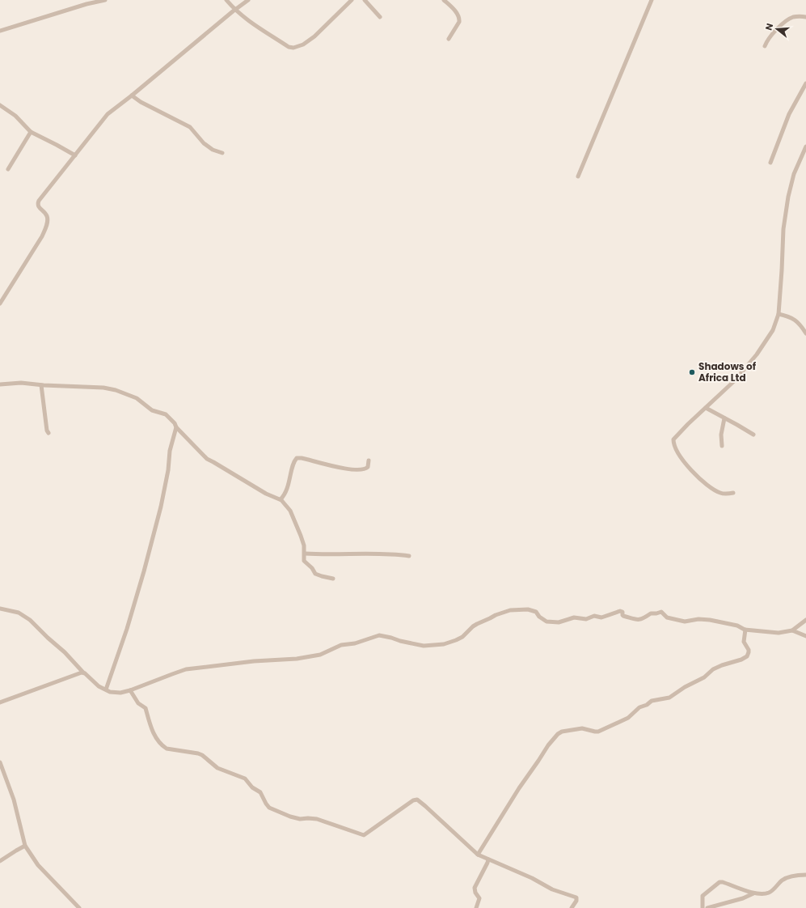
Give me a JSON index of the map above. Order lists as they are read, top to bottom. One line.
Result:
{"places":["Shadows of Africa Ltd"],"north":"left"}
